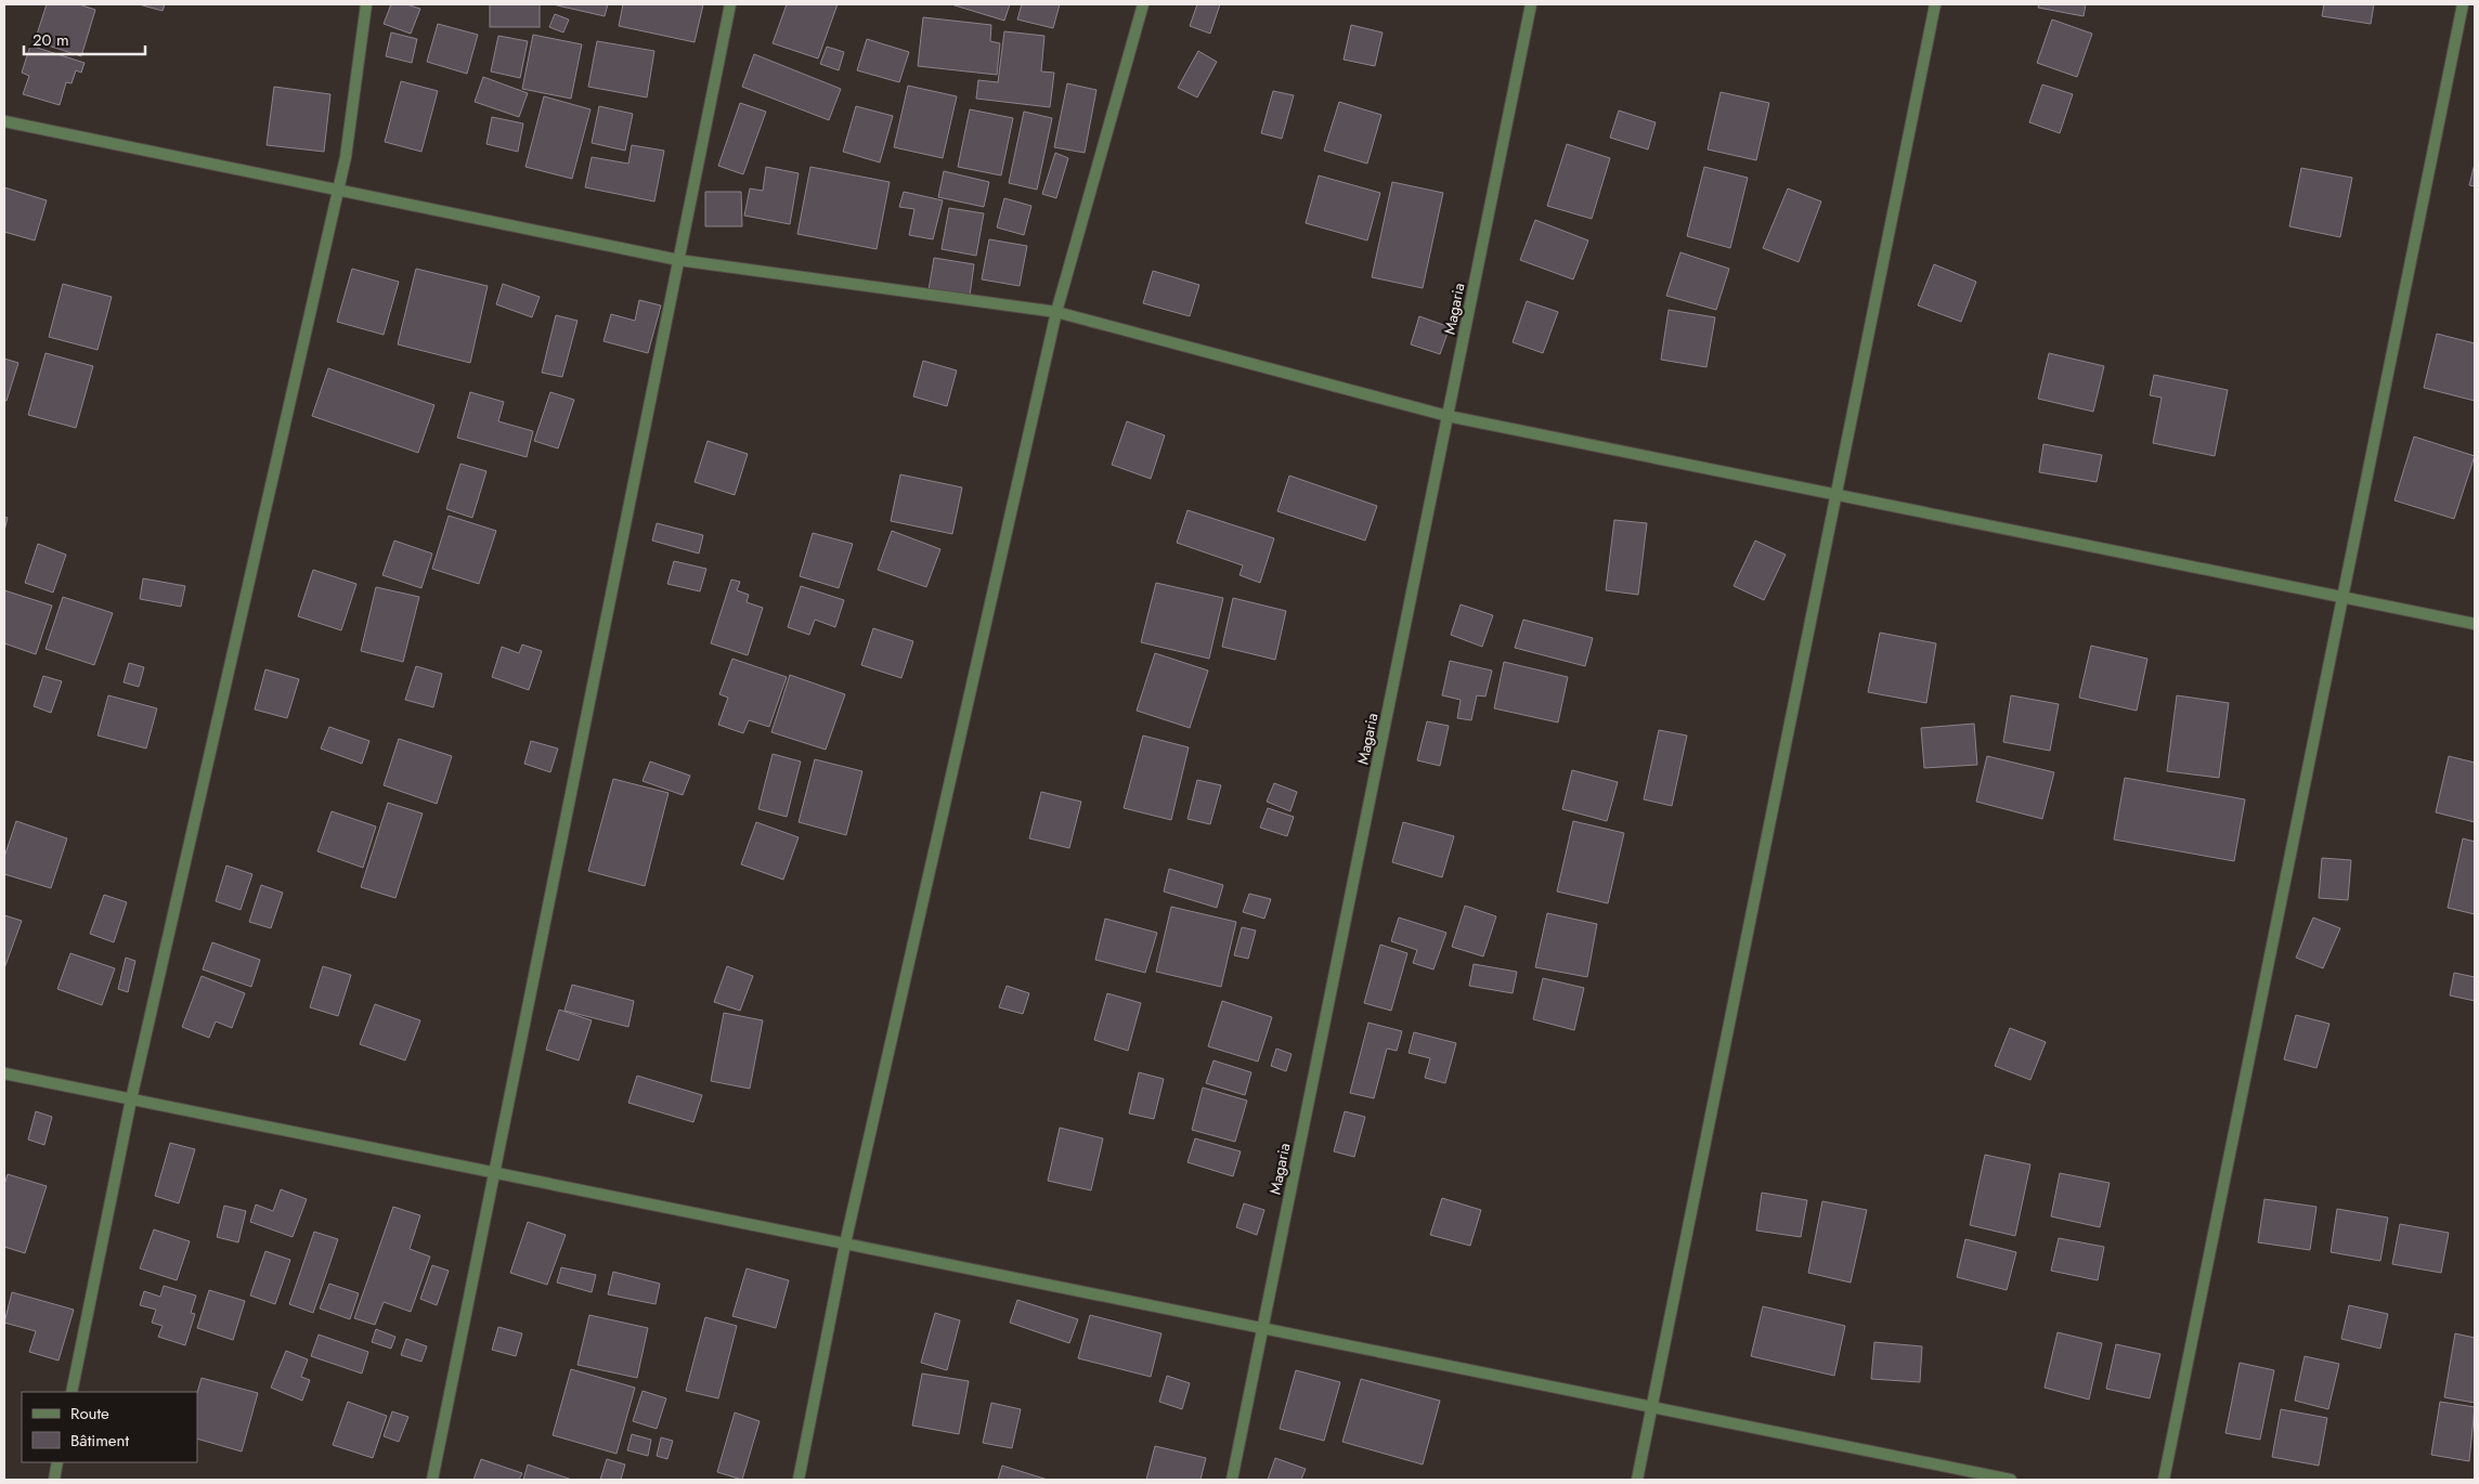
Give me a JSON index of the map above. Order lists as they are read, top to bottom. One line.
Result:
{"streets":{"street":["Magaria"]},"legend":["Route","Bâtiment"],"scale_bar":"20 m"}
